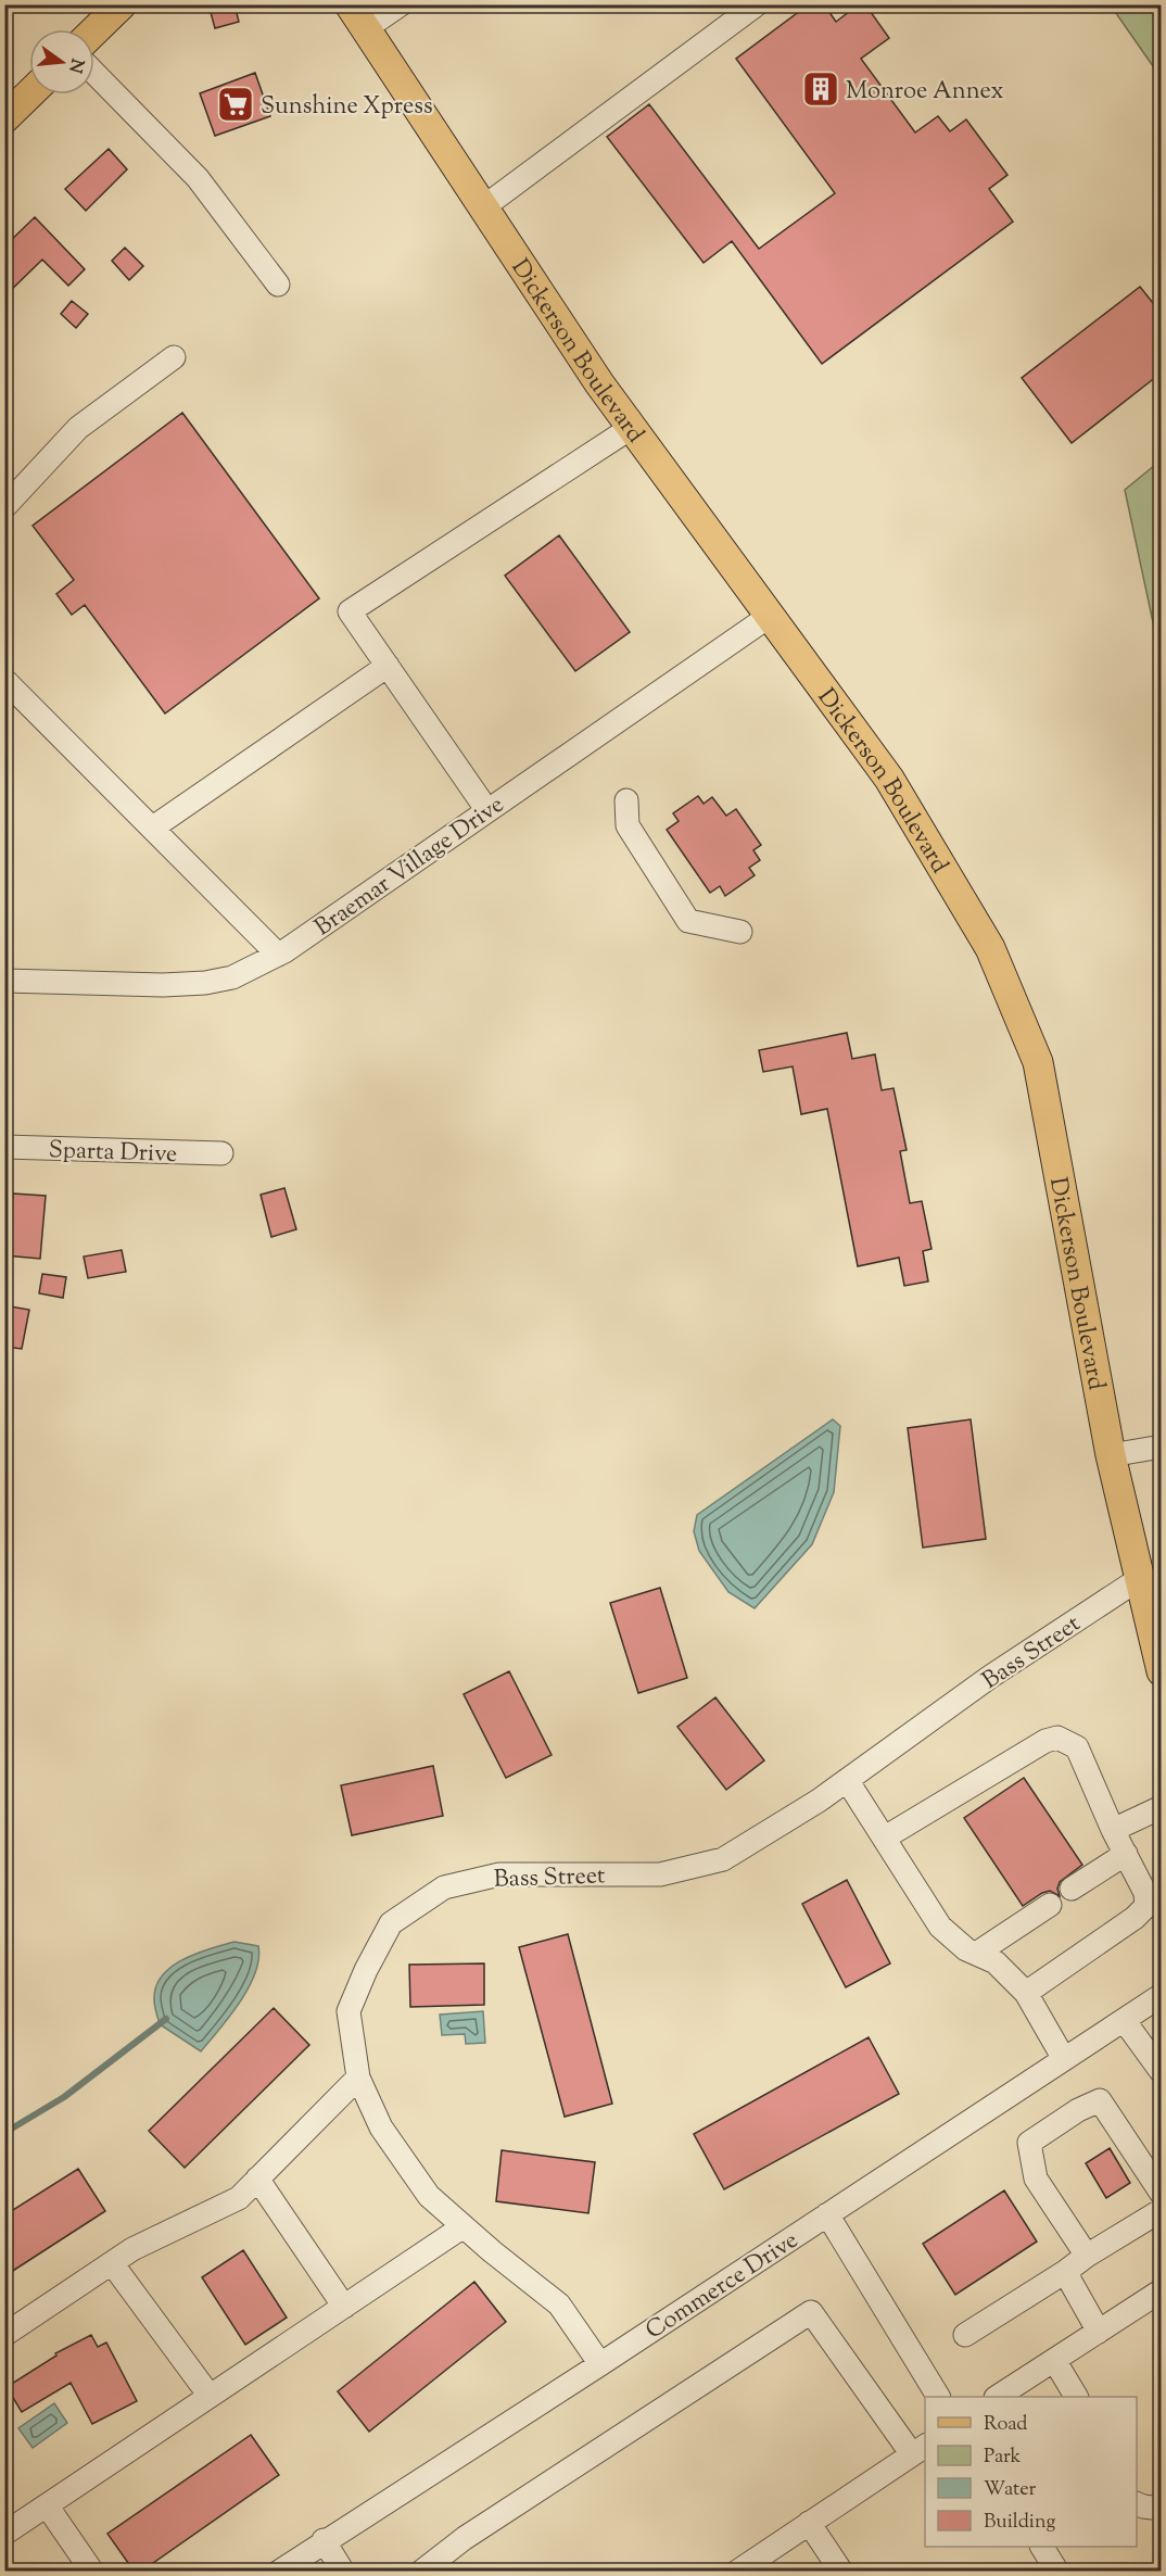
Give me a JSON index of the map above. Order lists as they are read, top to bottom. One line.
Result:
{"streets":{"main road":["Dickerson Boulevard"],"street":["Braemar Village Drive","Sparta Drive","Bass Street","Commerce Drive"]},"crossings":[["Dickerson Boulevard","Braemar Village Drive"],["Dickerson Boulevard","Bass Street"],["Bass Street","Commerce Drive"]],"places":{"building":["Monroe Annex"],"supermarket":["Sunshine Xpress"]},"legend":["Road","Park","Water","Building"],"north":"right"}
